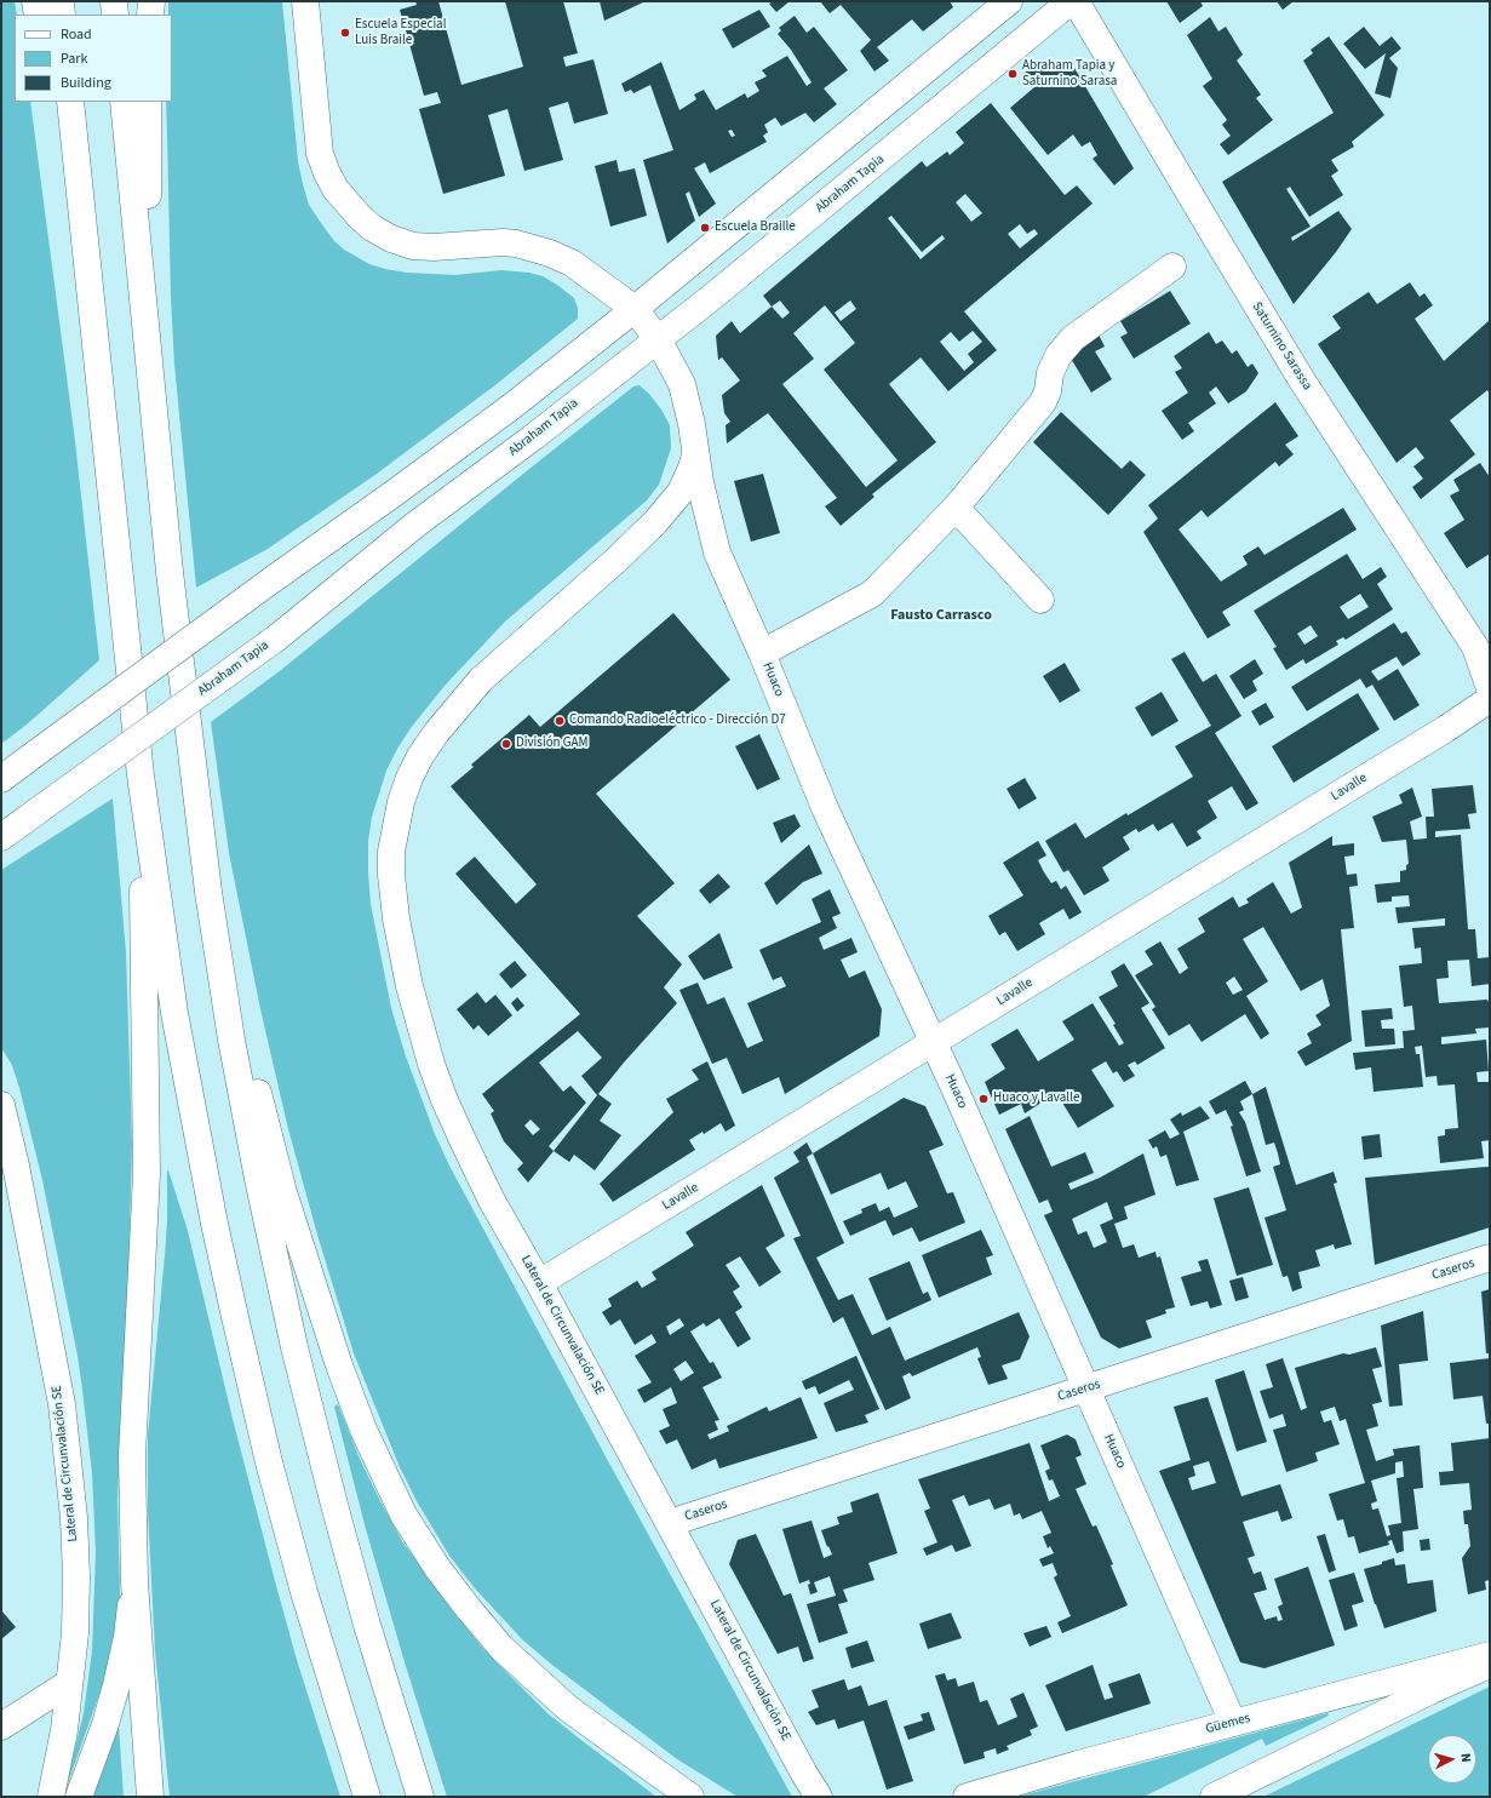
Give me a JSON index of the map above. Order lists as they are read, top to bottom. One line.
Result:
{"streets":{"main road":["Abraham Tapia","Saturnino Sarassa","Huaco","Lavalle","Caseros","Lateral de Circunvalación SE","Güemes"]},"crossings":[["Huaco","Lavalle"],["Huaco","Caseros"],["Huaco","Lateral de Circunvalación SE"],["Huaco","Güemes"],["Lavalle","Lateral de Circunvalación SE"],["Caseros","Lateral de Circunvalación SE"]],"districts":["Fausto Carrasco"],"places":["Escuela Especial Luis Braile","Abraham Tapia y Saturnino Sarasa","Escuela Braille","Comando Radioeléctrico - Dirección D7","División GAM","Huaco y Lavalle"],"legend":["Road","Park","Building"],"north":"right"}
